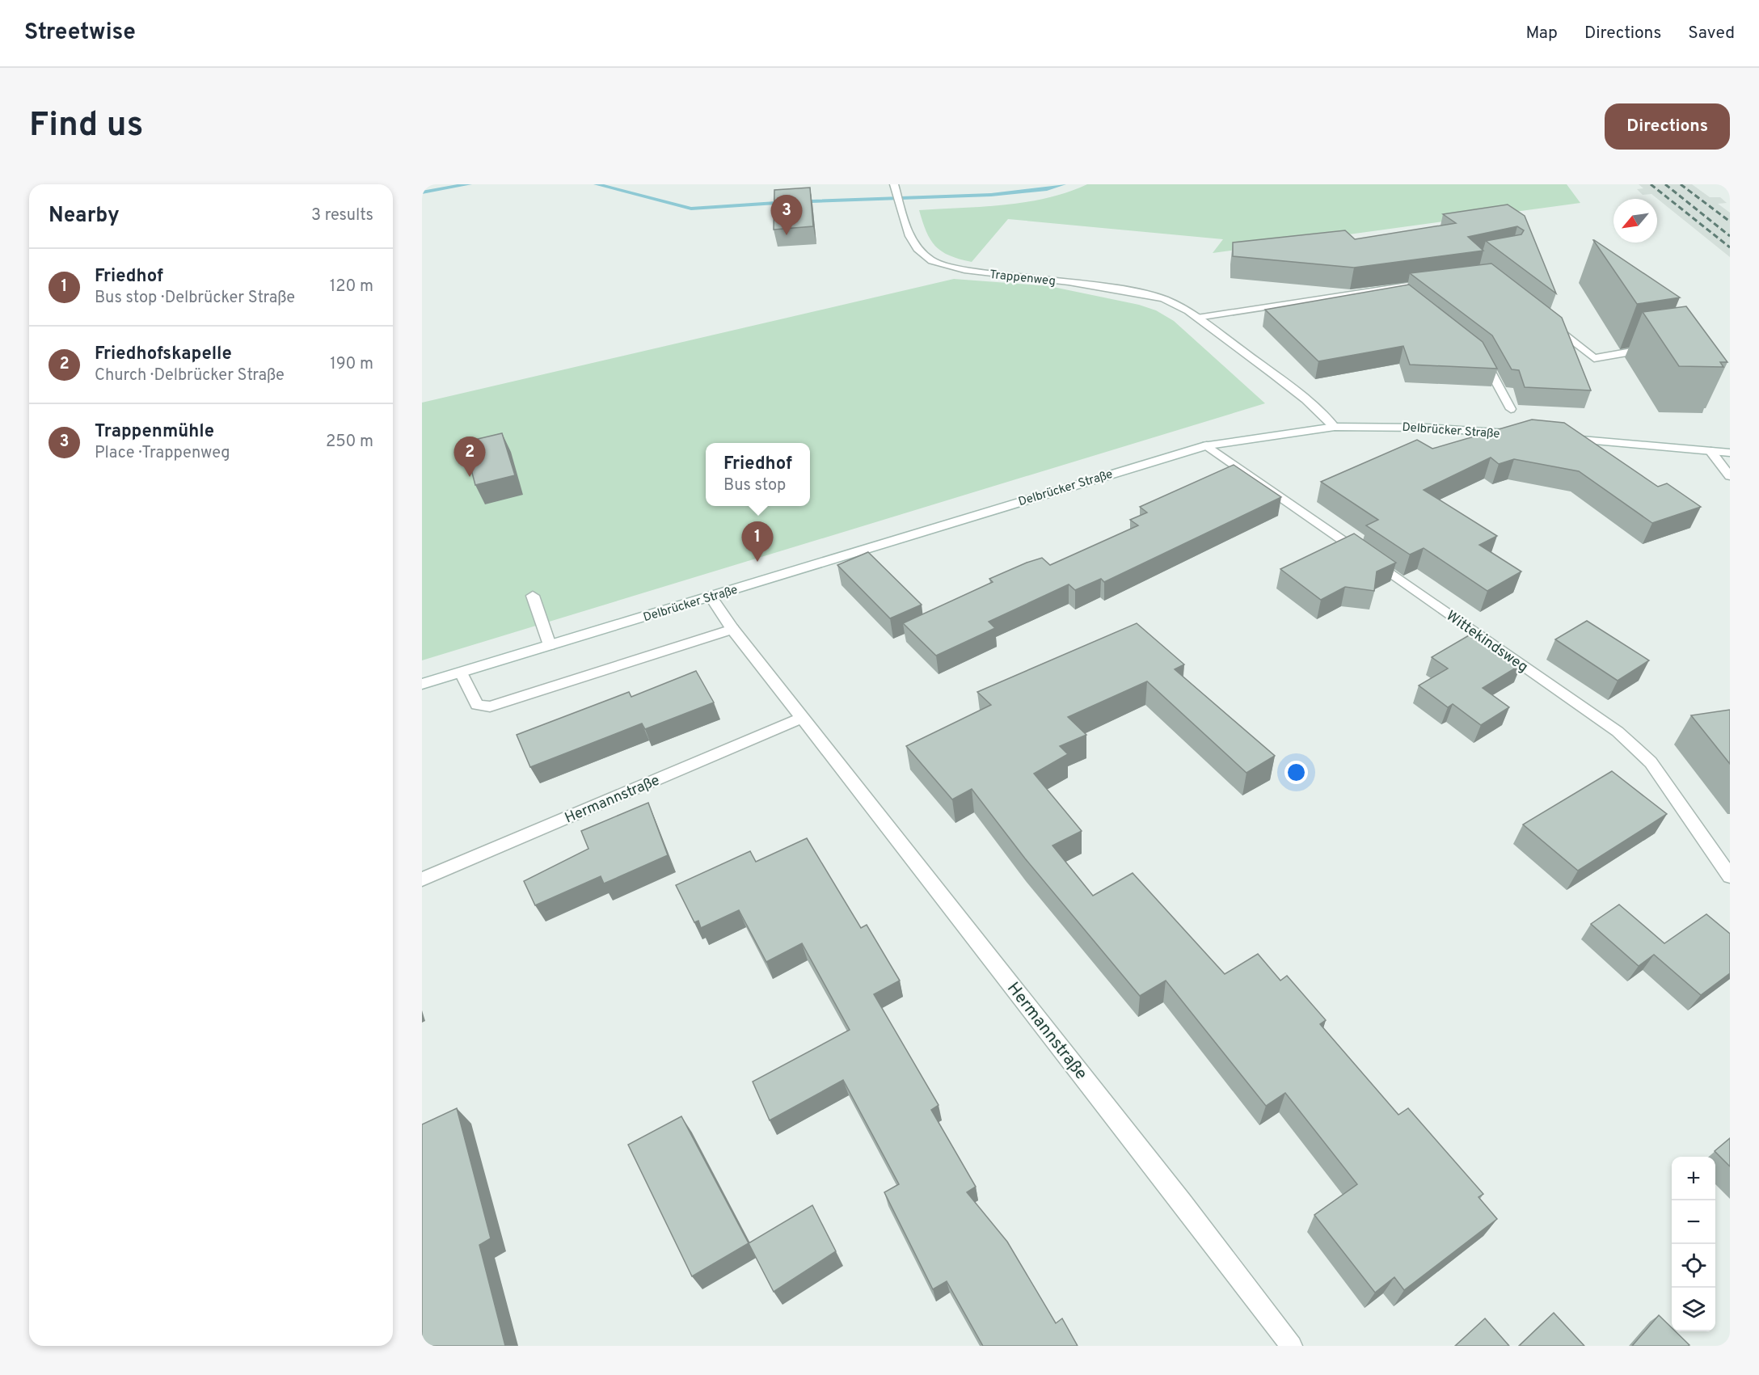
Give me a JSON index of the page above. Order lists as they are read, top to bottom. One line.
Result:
{"streets":{"street":["Trappenweg","Delbrücker Straße","Wittekindsweg","Hermannstraße"]},"crossings":[["Trappenweg","Delbrücker Straße"],["Delbrücker Straße","Wittekindsweg"],["Delbrücker Straße","Hermannstraße"]],"north":"bottom left","page":{"header":"Streetwise","nav":["Map","Directions","Saved"],"buttons":"Directions","title":"Find us","heading":["Nearby","3 results"],"pins":["3","2","1"],"list":[{"mark":"1","name":"Friedhof","note":"Bus stop · Delbrücker Straße","value":"120 m"},{"mark":"2","name":"Friedhofskapelle","note":"Church · Delbrücker Straße","value":"190 m"},{"mark":"3","name":"Trappenmühle","note":"Place · Trappenweg","value":"250 m"}],"popup":["Friedhof","Bus stop"],"map_buttons":["+","−"]}}
